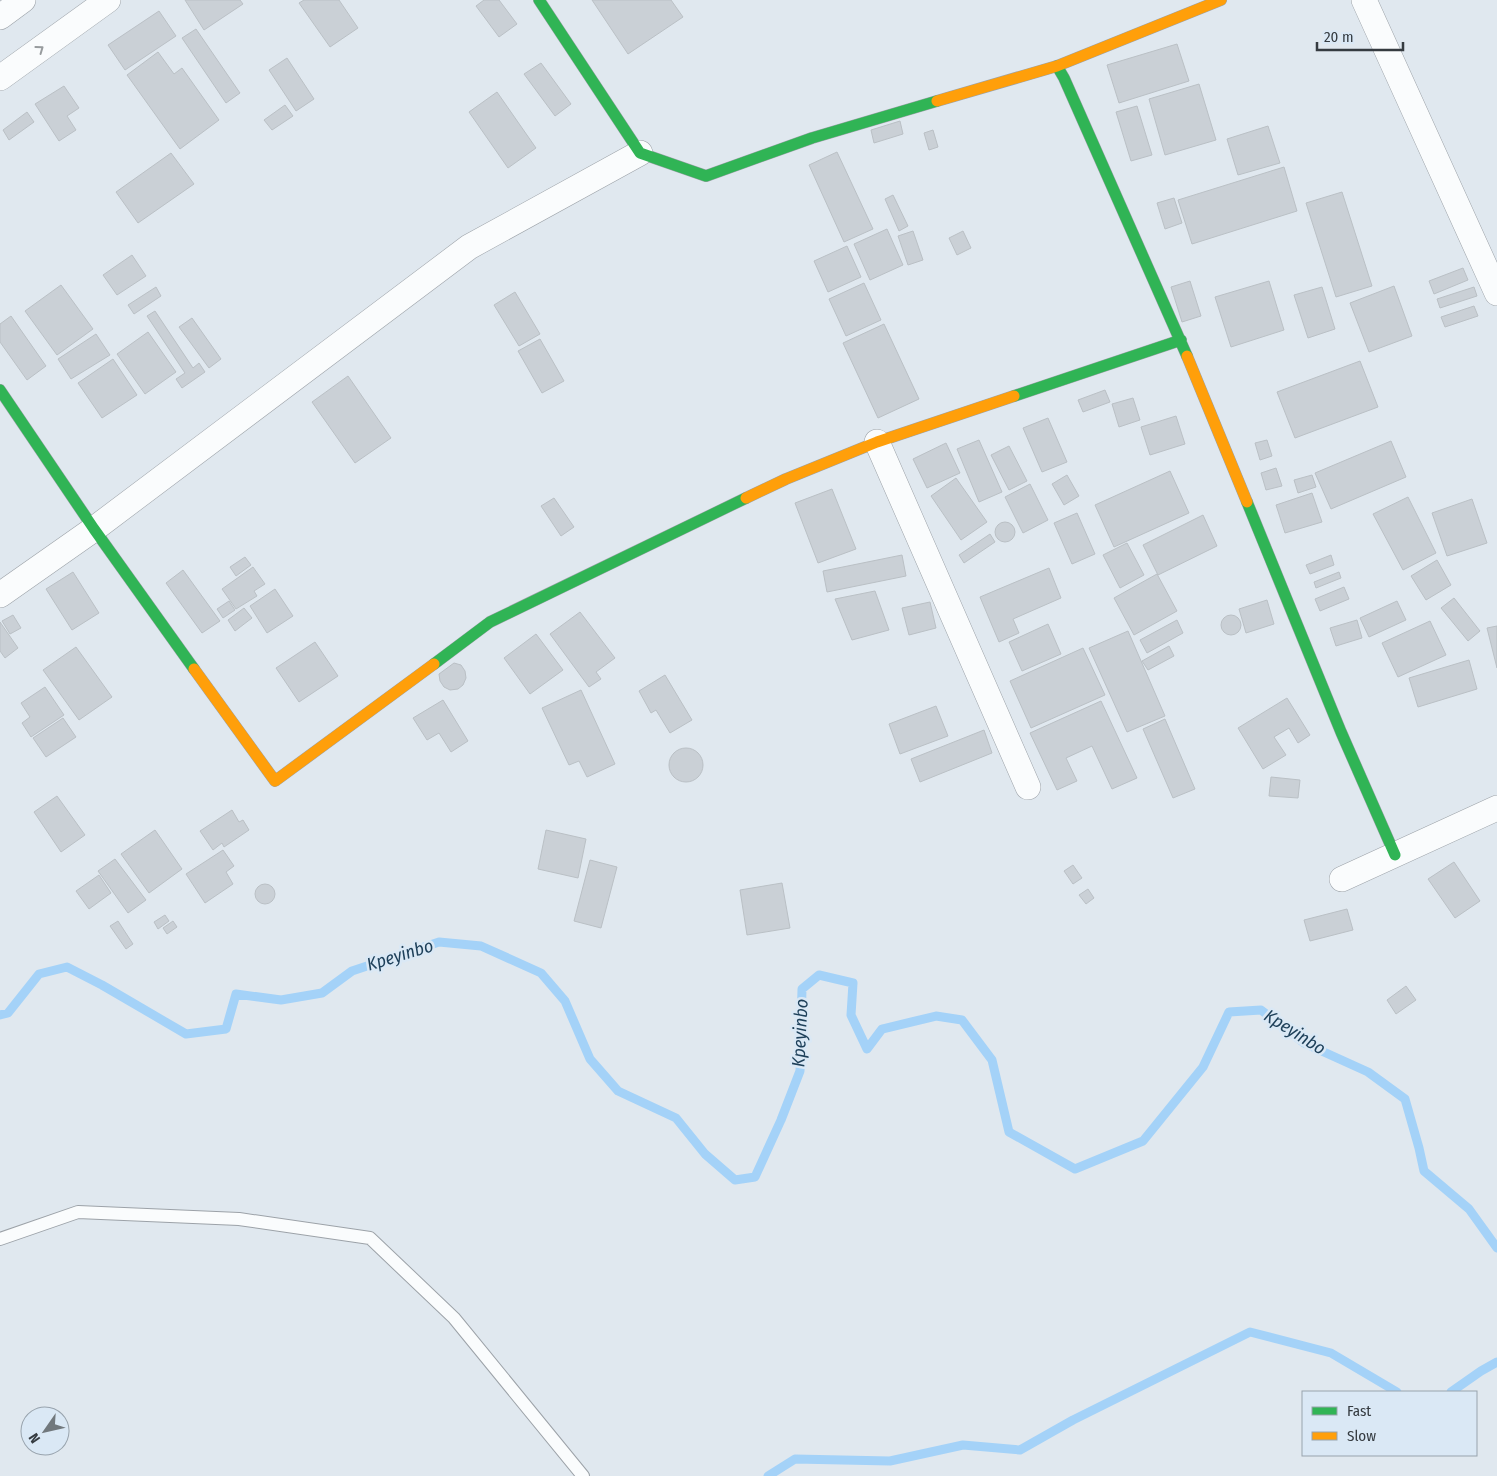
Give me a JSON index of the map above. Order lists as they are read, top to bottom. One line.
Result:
{"water":["Kpeyinbo"],"legend":["Fast","Slow"],"scale_bar":"20 m","north":"bottom left"}
